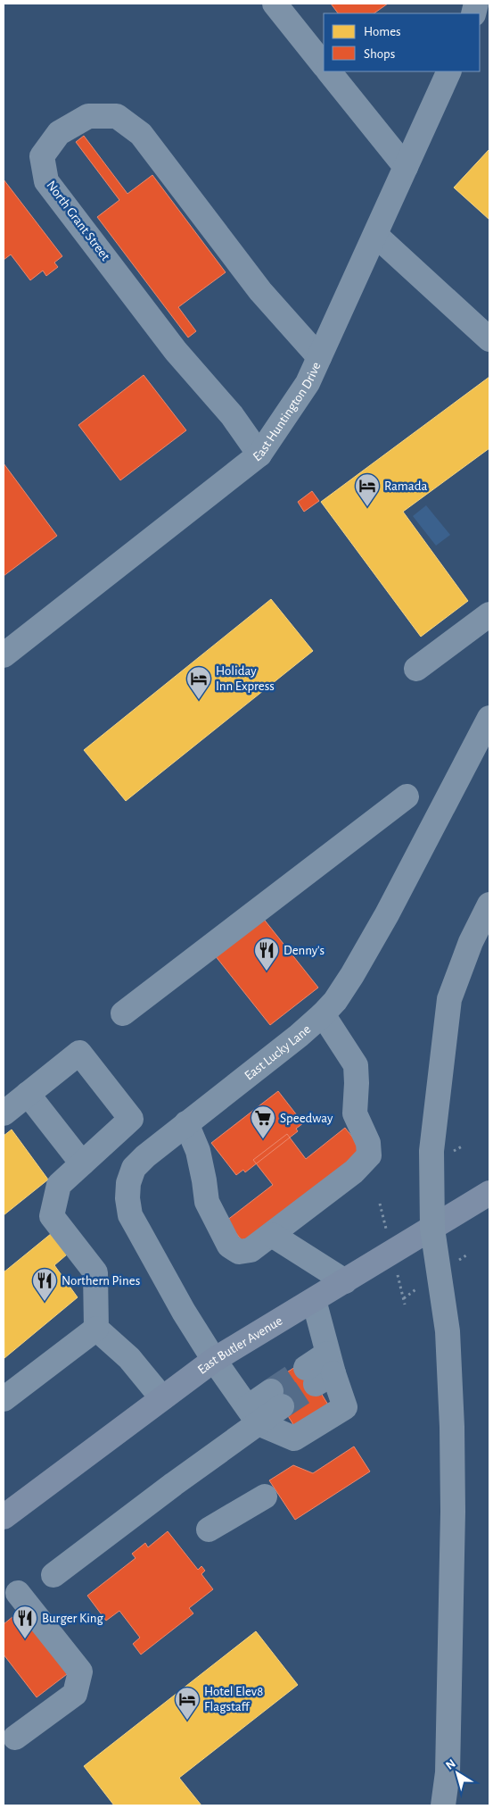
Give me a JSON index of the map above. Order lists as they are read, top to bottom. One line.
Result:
{"streets":{"main road":["East Butler Avenue"],"street":["North Grant Street","East Huntington Drive","East Lucky Lane"]},"crossings":[["North Grant Street","East Huntington Drive"],["East Lucky Lane","East Butler Avenue"]],"places":{"hotel":["Ramada","Holiday Inn Express","Hotel Elev8 Flagstaff"],"restaurant":["Denny's","Northern Pines","Burger King"],"supermarket":["Speedway"]},"legend":["Homes","Shops"],"north":"top left"}
